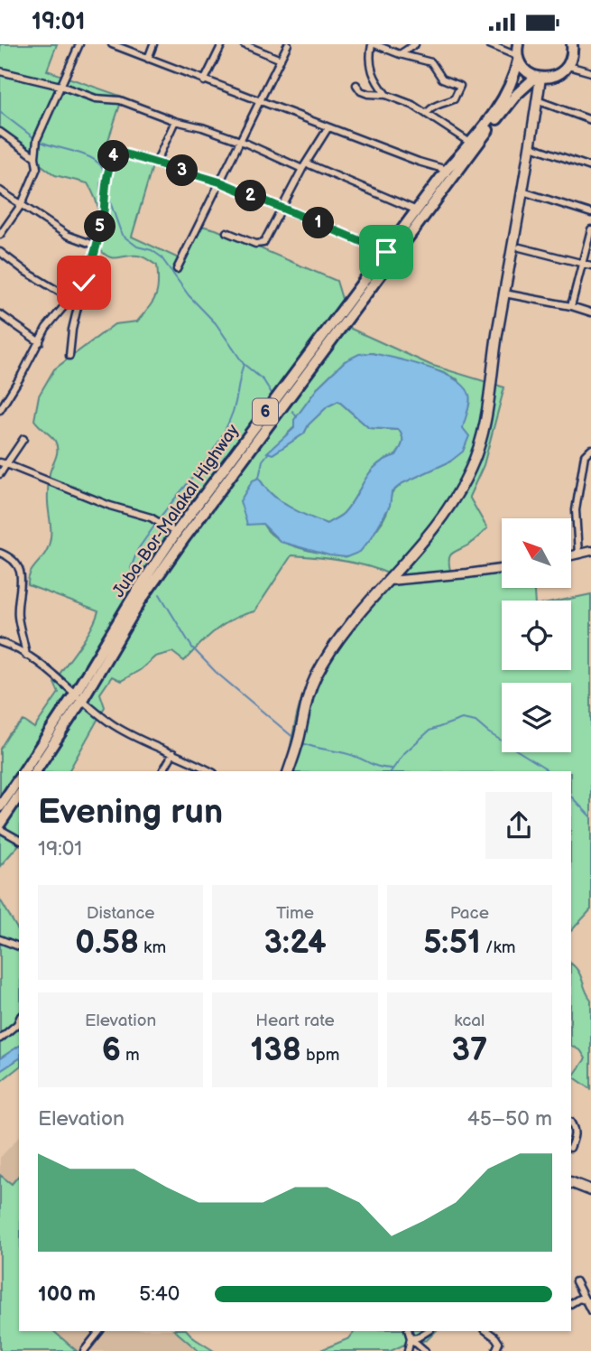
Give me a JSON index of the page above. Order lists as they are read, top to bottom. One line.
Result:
{"streets":{"highway":["6","Juba-Bor-Malakal Highway"]},"north":"top left","page":{"status":"19:01","pins":["4","3","2","1","5"],"heading":["Evening run","19:01"],"stats":[["Distance","0.58 km"],["Time","3:24"],["Pace","5:51 /km"],["Elevation","6 m"],["Heart rate","138 bpm"],["kcal","37"]],"chart":["Elevation","45–50 m"],"list":[{"name":"100 m","note":"5:40"}]}}
